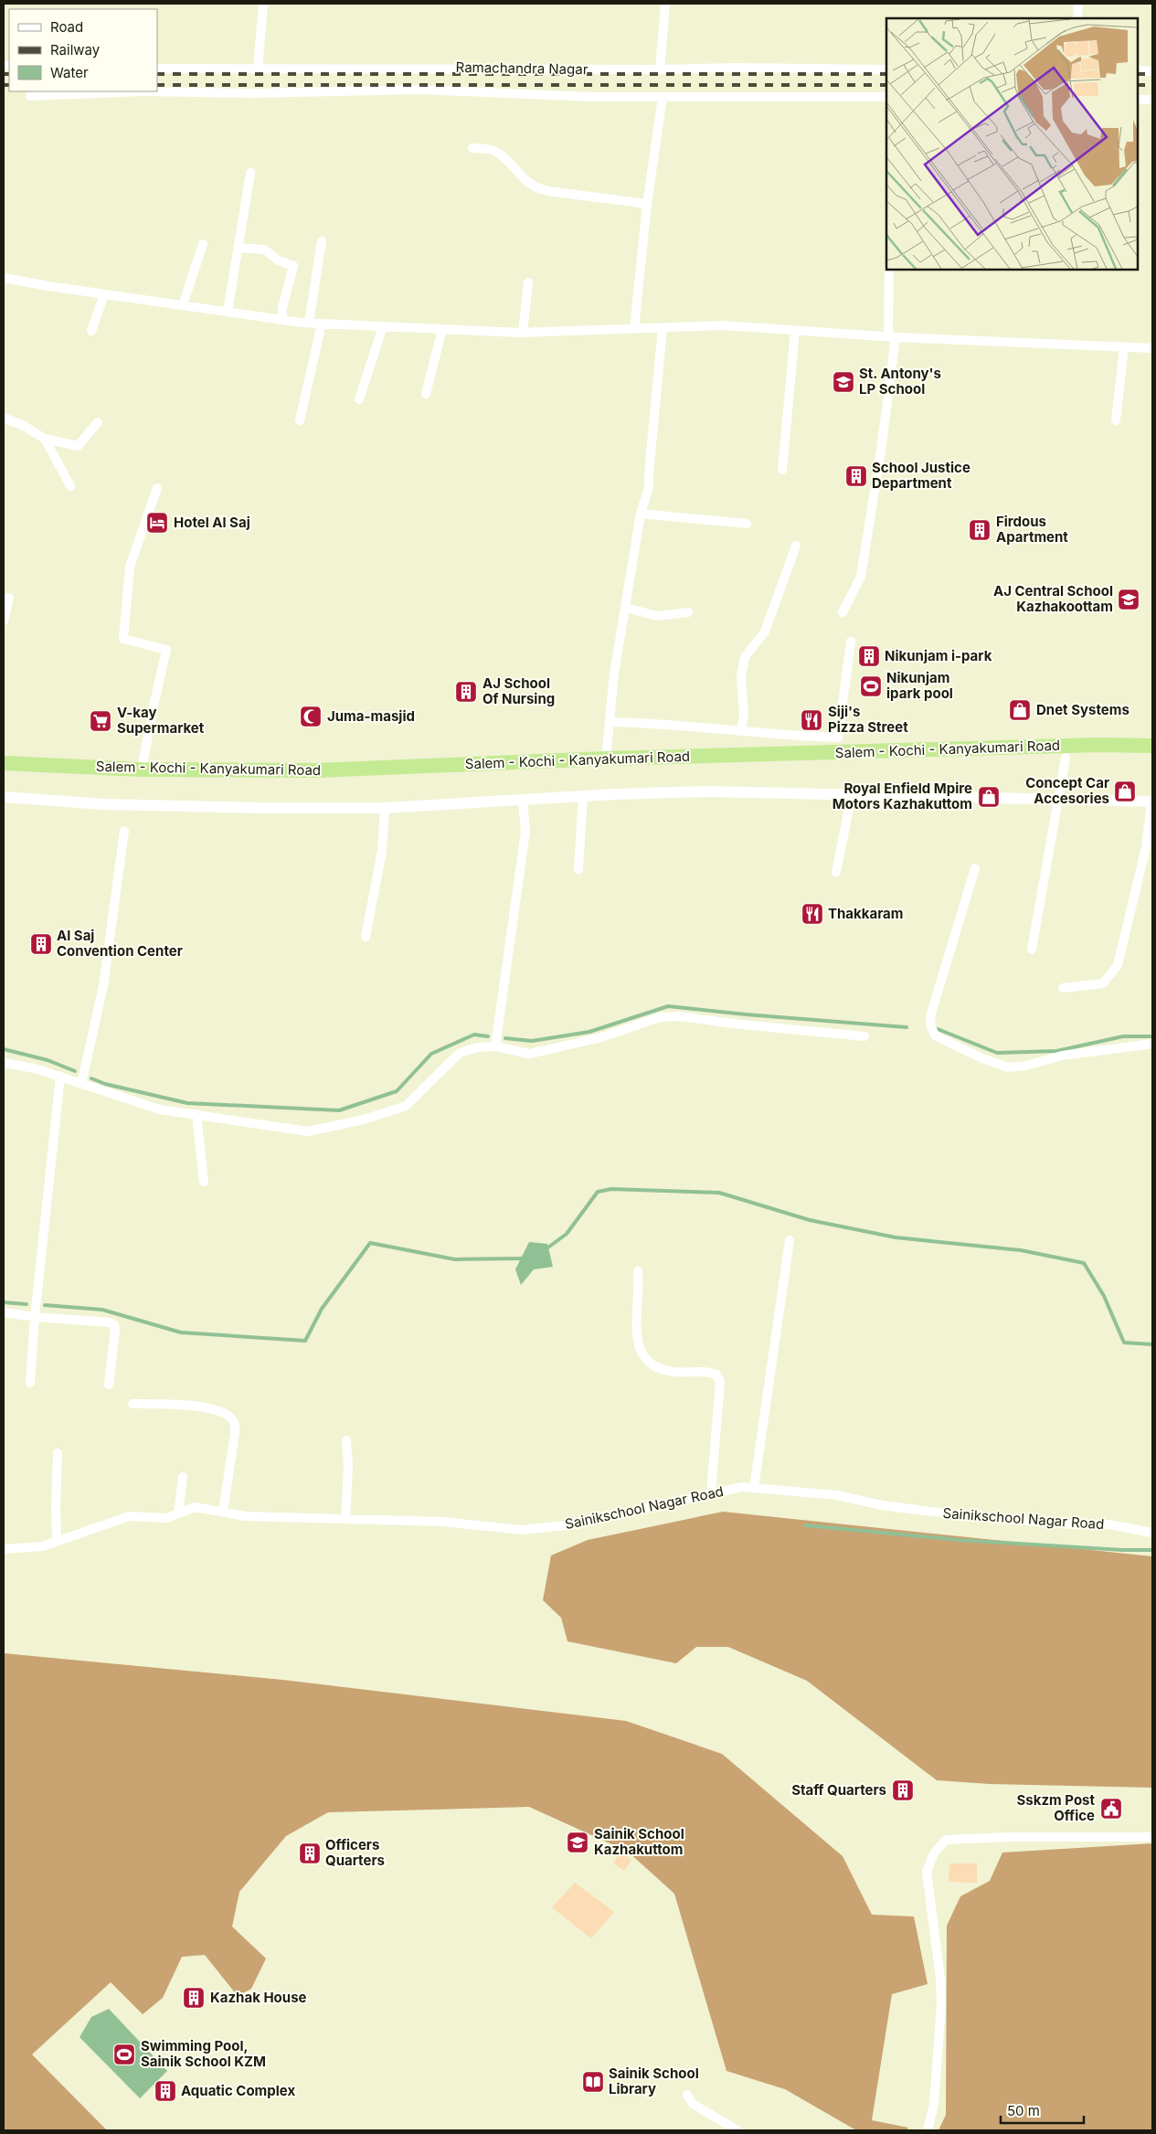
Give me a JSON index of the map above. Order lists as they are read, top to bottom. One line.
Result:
{"streets":{"highway":["Salem - Kochi - Kanyakumari Road"],"street":["Ramachandra Nagar","Sainikschool Nagar Road"]},"places":{"school or university":["St. Antony's LP School","AJ Central School Kazhakoottam","Sainik School Kazhakuttom"],"building":["School Justice Department","Firdous Apartment","Nikunjam i-park","AJ School Of Nursing","Al Saj Convention Center","Staff Quarters","Officers Quarters","Kazhak House","Aquatic Complex"],"hotel":["Hotel Al Saj"],"sports":["Nikunjam ipark pool","Swimming Pool, Sainik School KZM"],"shop":["Dnet Systems","Concept Car Accesories","Royal Enfield Mpire Motors Kazhakuttom"],"mosque":["Juma-masjid"],"restaurant":["Siji's Pizza Street","Thakkaram"],"supermarket":["V-kay Supermarket"],"public building":["Sskzm Post Office"],"library":["Sainik School Library"]},"legend":["Road","Railway","Water"],"scale_bar":"50 m"}
